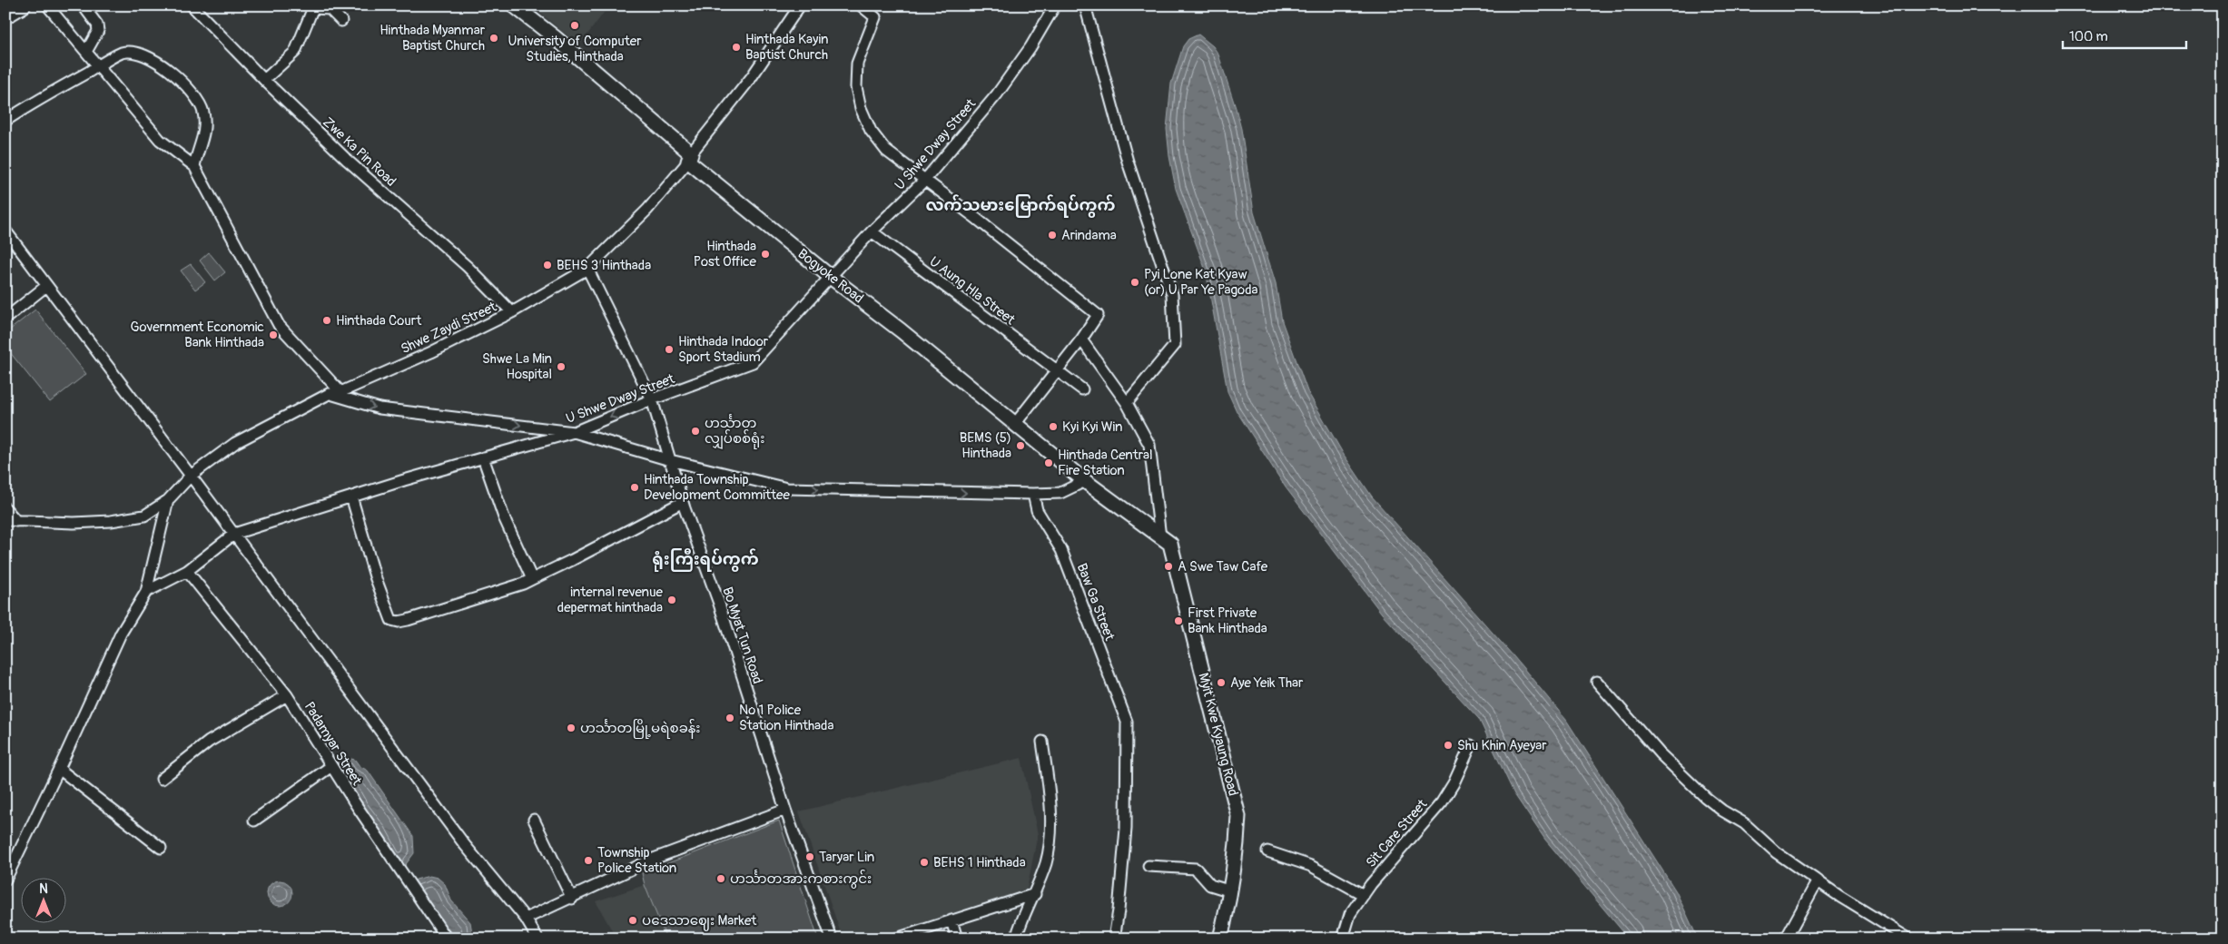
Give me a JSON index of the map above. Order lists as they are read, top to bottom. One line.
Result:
{"streets":{"main road":["Bogyoke Road","Myit Kwe Kyaung Road"],"street":["U Shwe Dway Street","Zwe Ka Pin Road","U Aung Hla Street","Shwe Zaydi Street","Baw Ga Street","Bo Myat Tun Road","Padamyar Street","Sit Care Street"]},"crossings":[["U Shwe Dway Street","Bogyoke Road"],["U Shwe Dway Street","U Aung Hla Street"],["U Shwe Dway Street","Bo Myat Tun Road"],["U Shwe Dway Street","Padamyar Street"],["Zwe Ka Pin Road","Shwe Zaydi Street"],["Bogyoke Road","Shwe Zaydi Street"],["Bogyoke Road","Myit Kwe Kyaung Road"],["Shwe Zaydi Street","Bo Myat Tun Road"]],"districts":["လက်သမားမြောက်ရပ်ကွက်","ရုံးကြီးရပ်ကွက်"],"places":["University of Computer Studies, Hinthada","Hinthada Myanmar Baptist Church","Hinthada Kayin Baptist Church","Arindama","Hinthada Post Office","BEHS 3 Hinthada","Pyi Lone Kat Kyaw (or) U Par Ye Pagoda","Hinthada Court","Government Economic Bank Hinthada","Hinthada Indoor Sport Stadium","Shwe La Min Hospital","Kyi Kyi Win","ဟင်္သာတ လျှပ်စစ်ရုံး","BEMS (5) Hinthada","Hinthada Central Fire Station","Hinthada Township Development Committee","A Swe Taw Cafe","internal revenue depermat hinthada","First Private Bank Hinthada","Aye Yeik Thar","No 1 Police Station Hinthada","ဟင်္သာတမြို့မရဲစခန်း","Shu Khin Ayeyar","Taryar Lin","Township Police Station","BEHS 1 Hinthada","ဟင်္သာတအားကစားကွင်း","ပဒေသာဈေး Market"],"scale_bar":"100 m","north":"top"}
